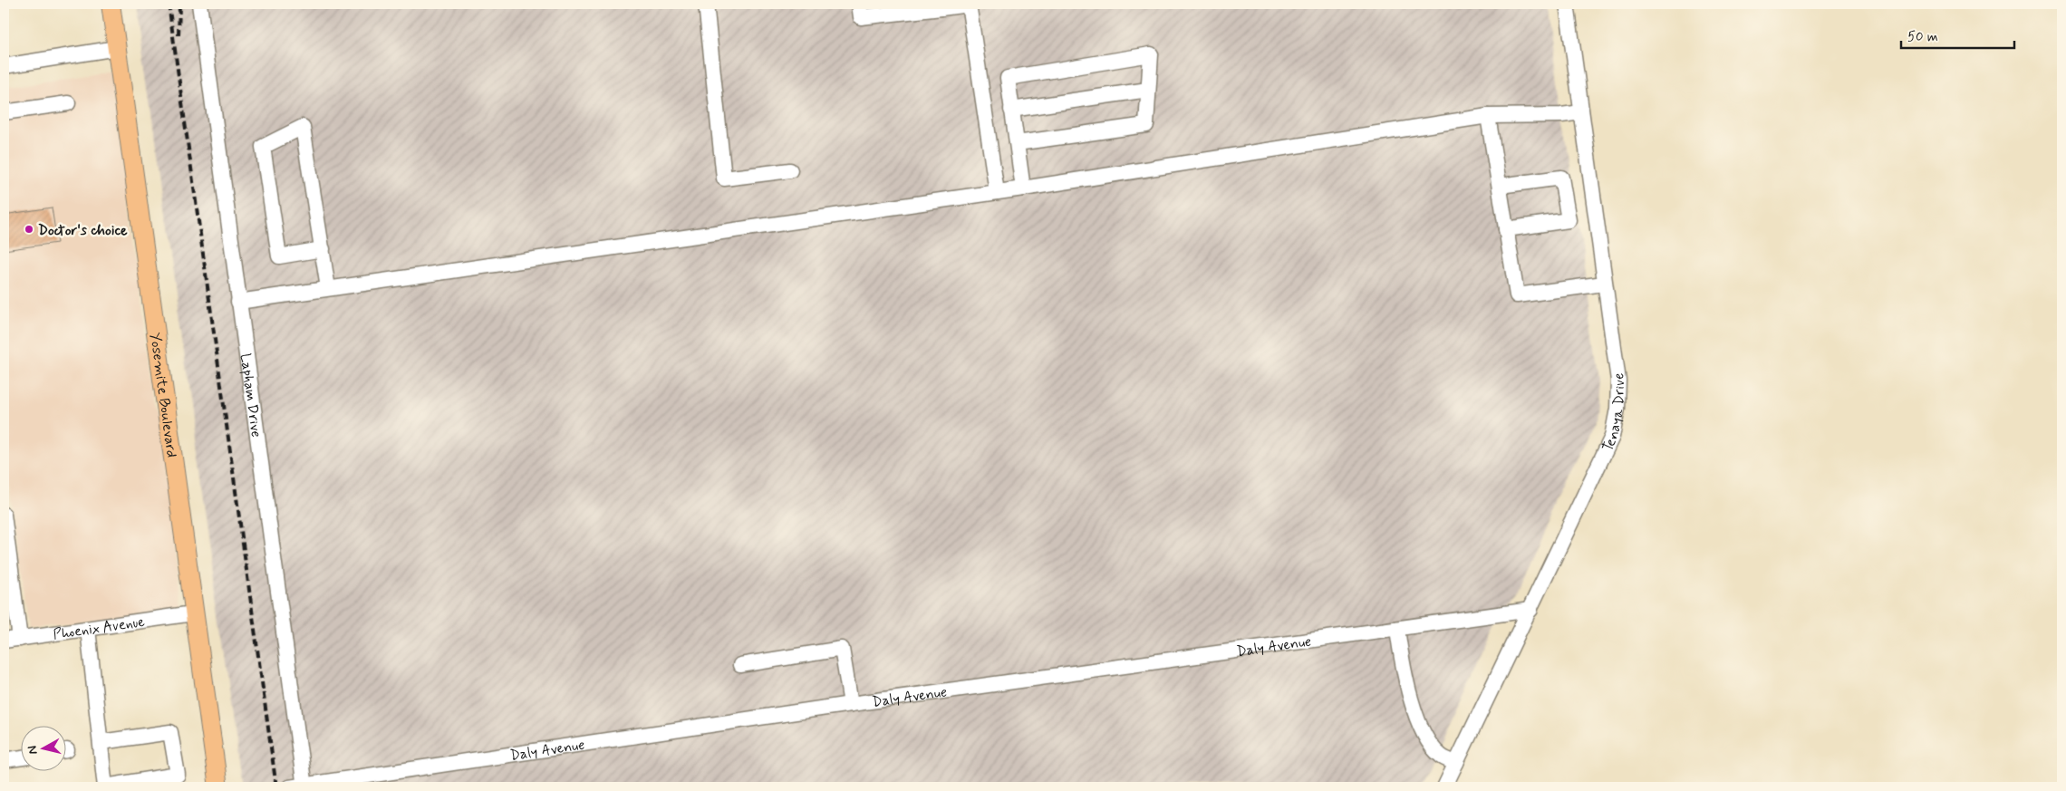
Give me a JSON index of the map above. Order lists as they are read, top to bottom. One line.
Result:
{"streets":{"main road":["Yosemite Boulevard"],"street":["Lapham Drive","Tenaya Drive","Phoenix Avenue","Daly Avenue"]},"crossings":[["Yosemite Boulevard","Phoenix Avenue"],["Lapham Drive","Daly Avenue"],["Tenaya Drive","Daly Avenue"]],"places":["Doctor's choice"],"scale_bar":"50 m","north":"left"}
